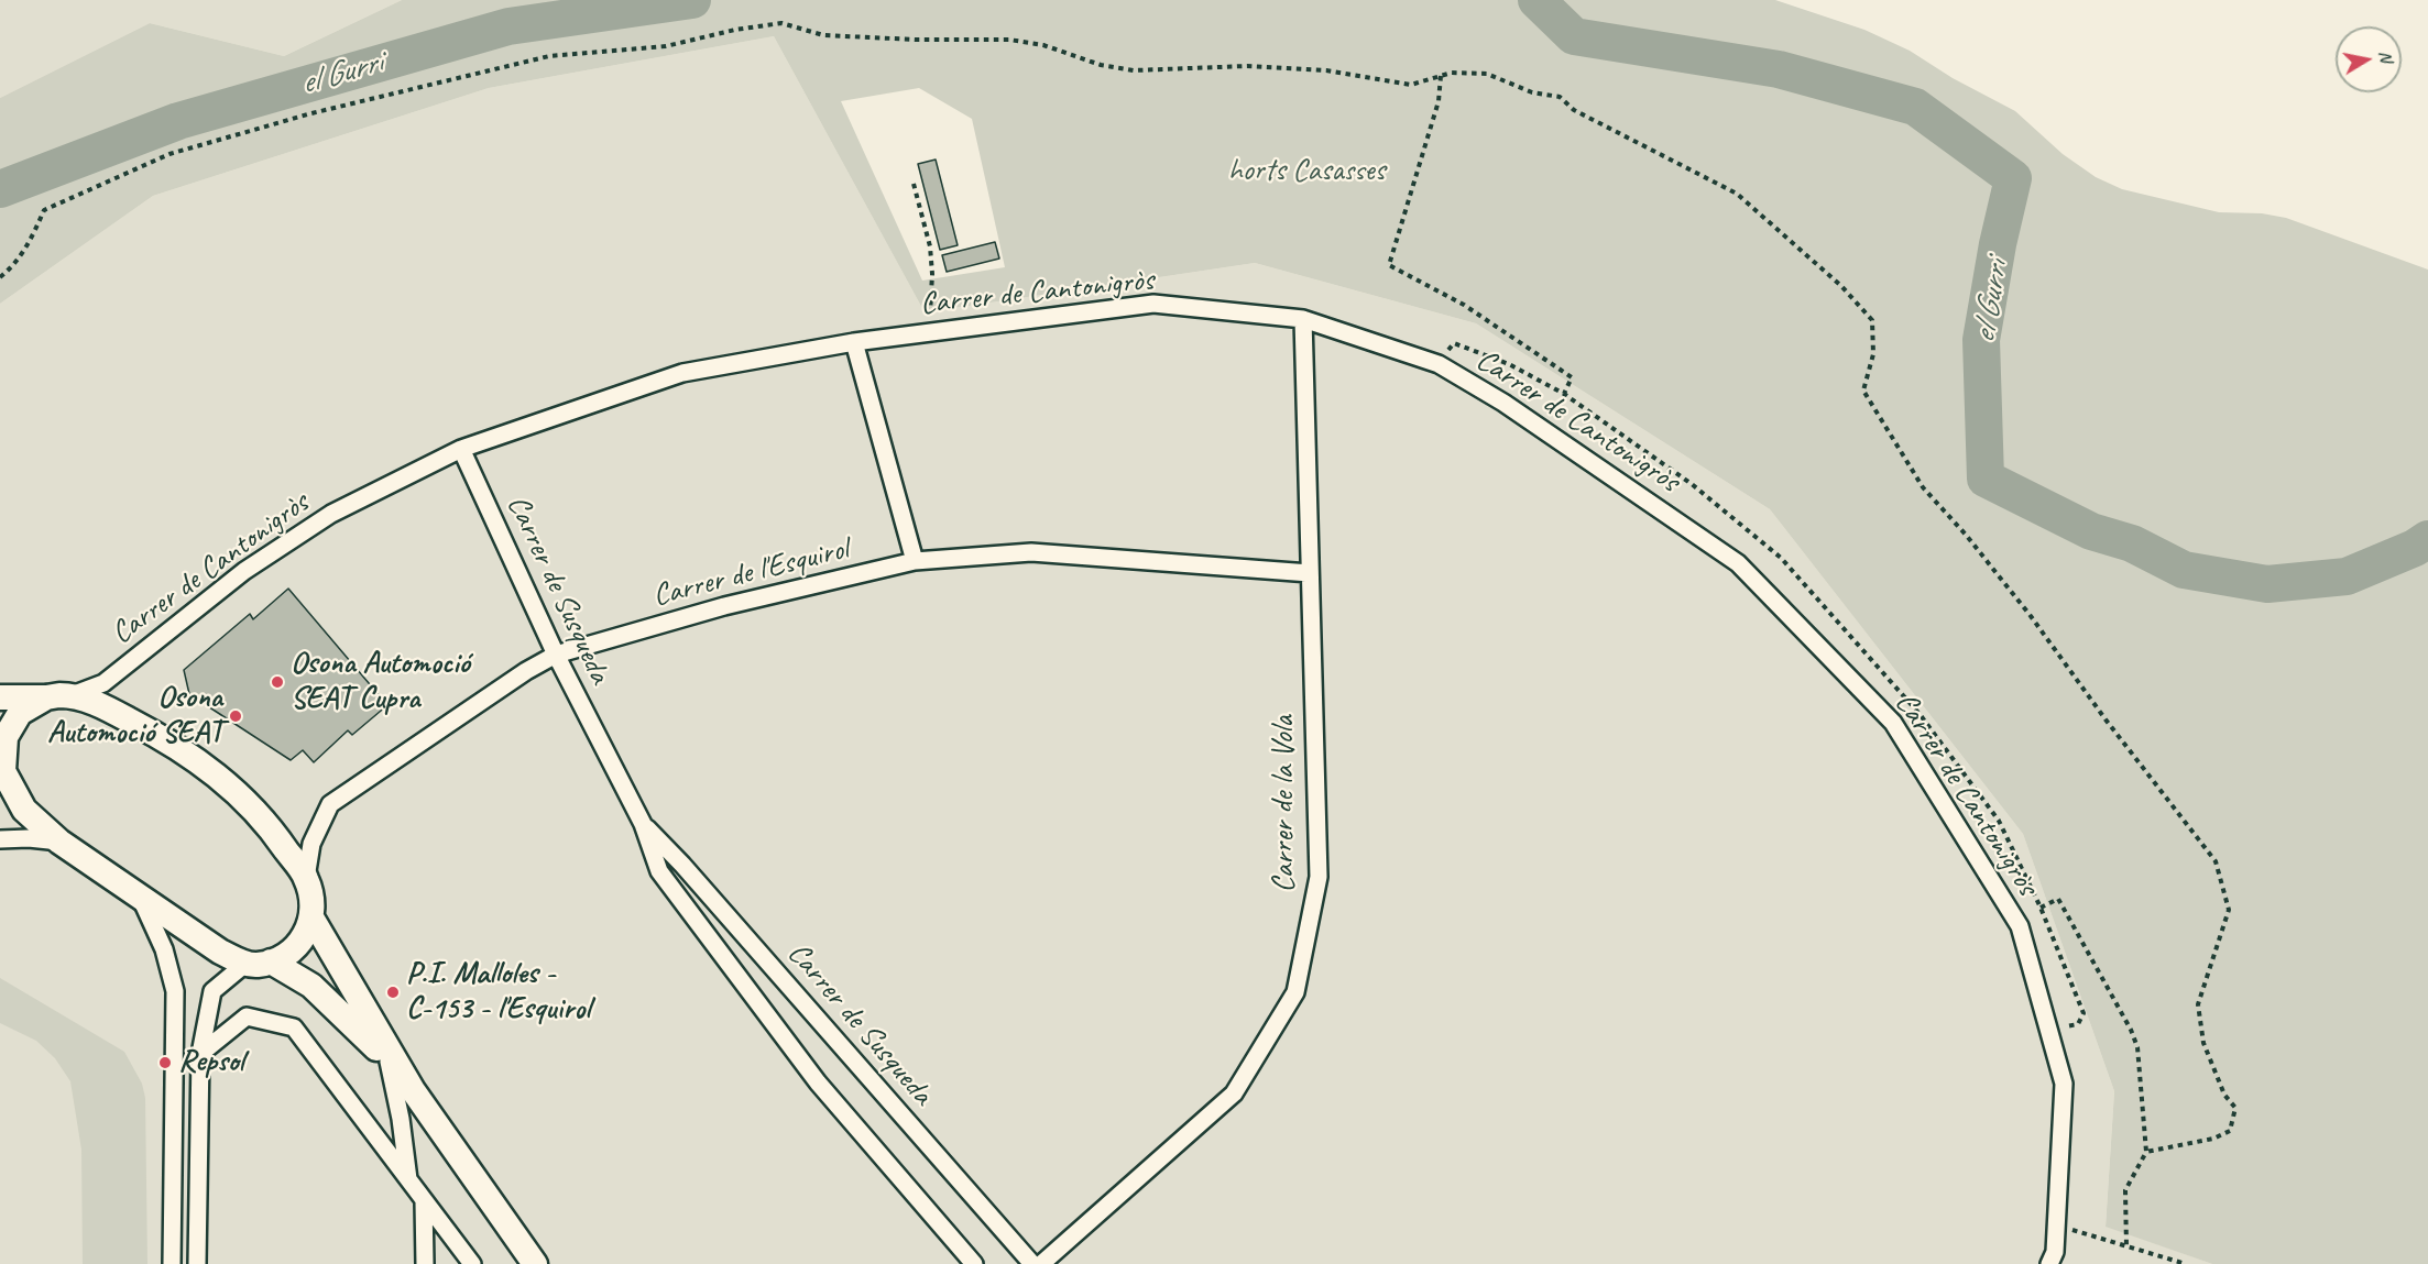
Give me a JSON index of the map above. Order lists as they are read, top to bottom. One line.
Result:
{"streets":{"street":["Carrer de Cantonigròs","Carrer de l'Esquirol","Carrer de Susqueda","Carrer de la Vola"]},"crossings":[["Carrer de Cantonigròs","Carrer de Susqueda"],["Carrer de Cantonigròs","Carrer de la Vola"],["Carrer de l'Esquirol","Carrer de Susqueda"],["Carrer de l'Esquirol","Carrer de la Vola"]],"water":["el Gurri"],"parks":["horts Casasses"],"places":["Osona Automoció SEAT Cupra","Osona Automoció SEAT","P.I. Malloles - C-153 - l'Esquirol","Repsol"],"north":"right"}
